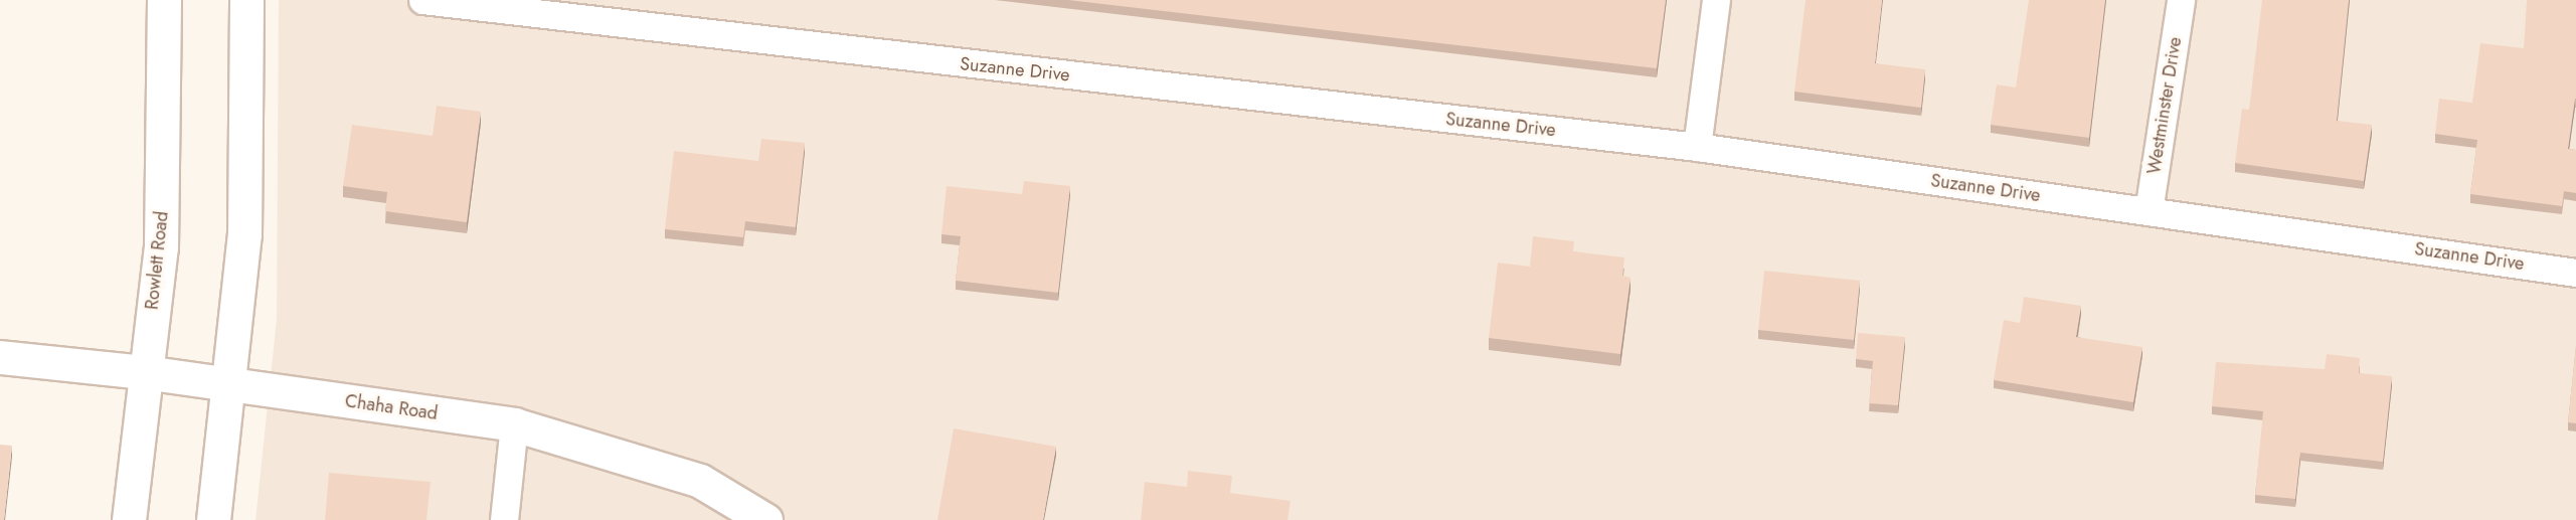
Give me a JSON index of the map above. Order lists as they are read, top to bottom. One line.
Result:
{"streets":{"main road":["Rowlett Road","Chaha Road"],"street":["Suzanne Drive","Westminster Drive"]},"crossings":[["Suzanne Drive","Westminster Drive"],["Rowlett Road","Chaha Road"]]}
